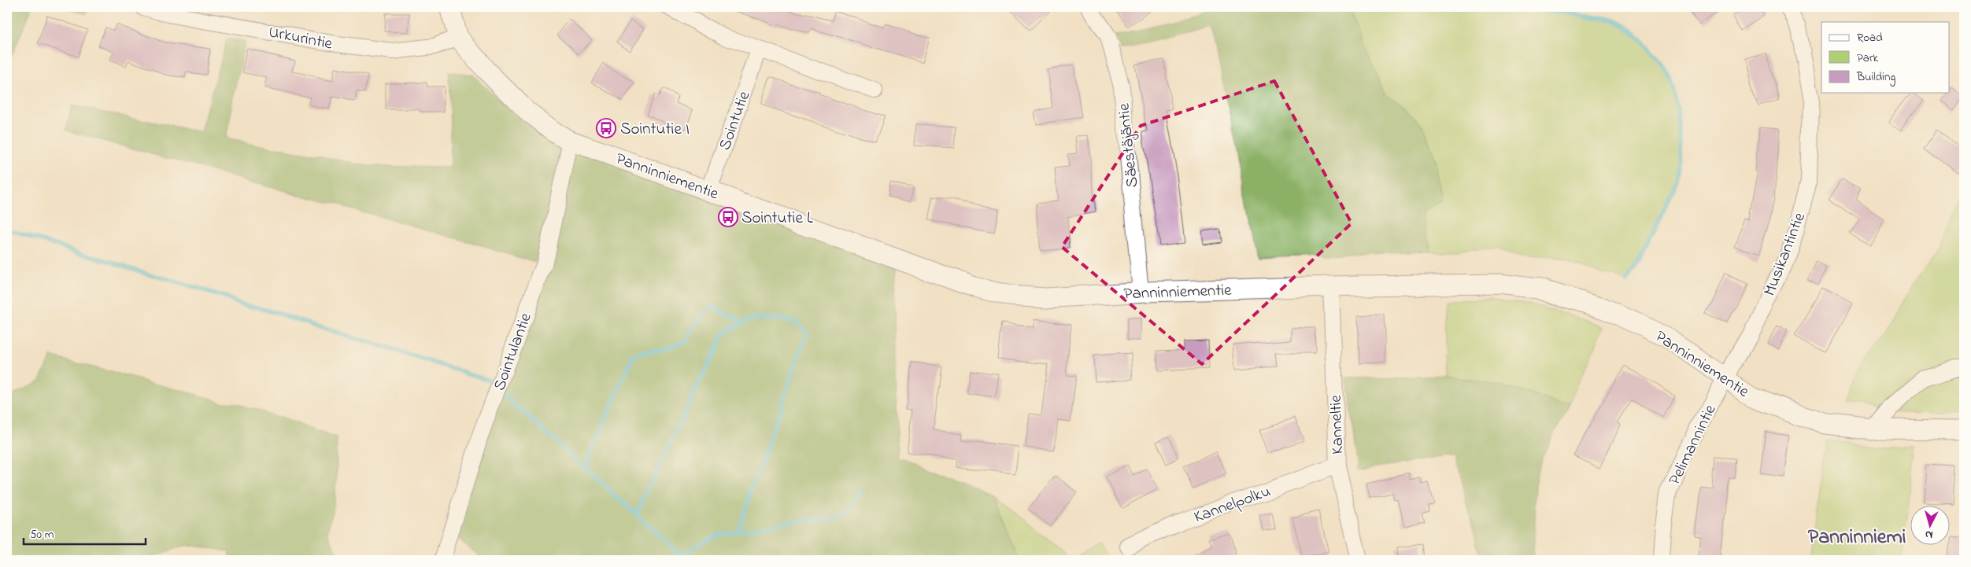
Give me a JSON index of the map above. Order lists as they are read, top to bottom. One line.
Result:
{"streets":{"street":["Urkurintie","Sointutie","Säestäjäntie","Panninniementie","Musikantintie","Sointulantie","Kanneltie","Pelimannintie","Kannelpolku"]},"crossings":[["Urkurintie","Panninniementie"],["Sointutie","Panninniementie"],["Säestäjäntie","Panninniementie"],["Panninniementie","Musikantintie"],["Panninniementie","Sointulantie"],["Panninniementie","Kanneltie"],["Panninniementie","Pelimannintie"],["Musikantintie","Pelimannintie"],["Kanneltie","Kannelpolku"]],"districts":["Panninniemi"],"places":{"bus stop":["Sointutie I","Sointutie L"]},"legend":["Road","Park","Building"],"scale_bar":"50 m","north":"bottom"}
